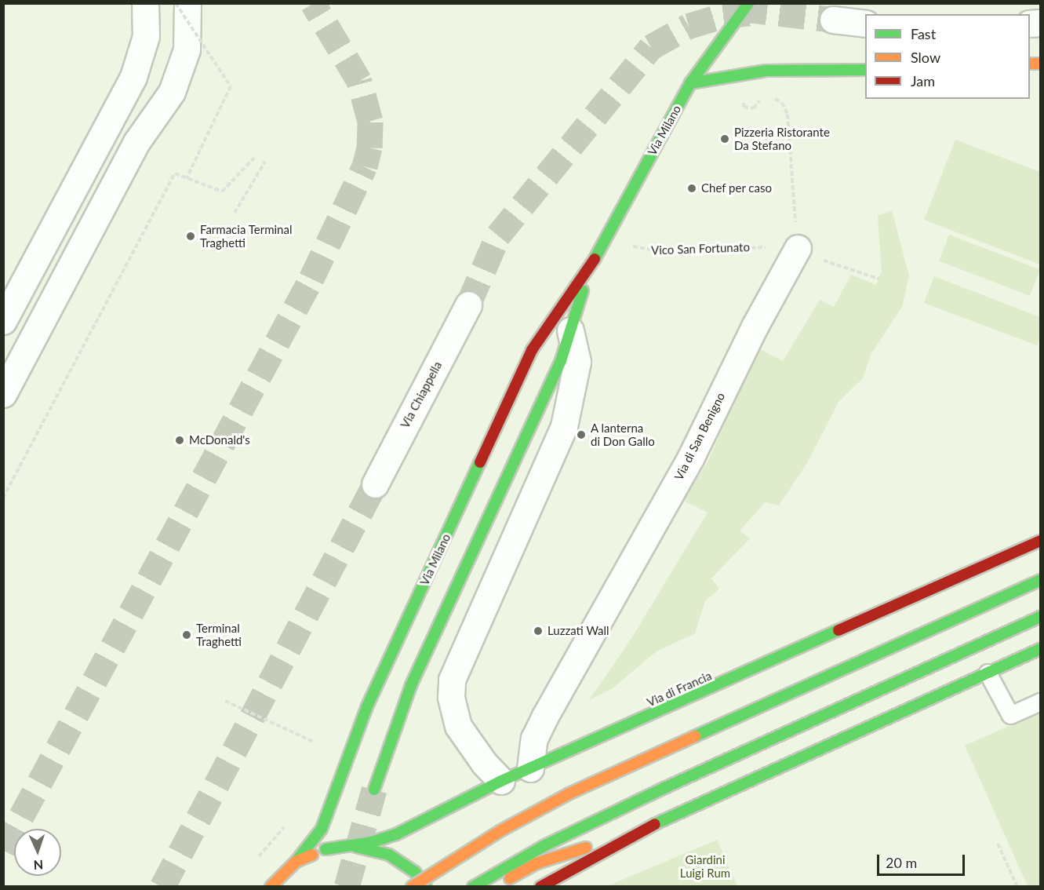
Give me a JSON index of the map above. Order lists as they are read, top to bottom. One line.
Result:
{"streets":{"main road":["Via Milano","Via di Francia"],"street":["Via Chiappella","Via di San Benigno"],"path":["Vico San Fortunato"]},"crossings":[["Via Milano","Vico San Fortunato"],["Vico San Fortunato","Via di San Benigno"],["Via di San Benigno","Via di Francia"]],"parks":["Giardini Luigi Rum"],"places":["Pizzeria Ristorante Da Stefano","Chef per caso","Farmacia Terminal Traghetti","A lanterna di Don Gallo","McDonald's","Luzzati Wall","Terminal Traghetti"],"legend":["Fast","Slow","Jam"],"scale_bar":"20 m","north":"bottom"}
